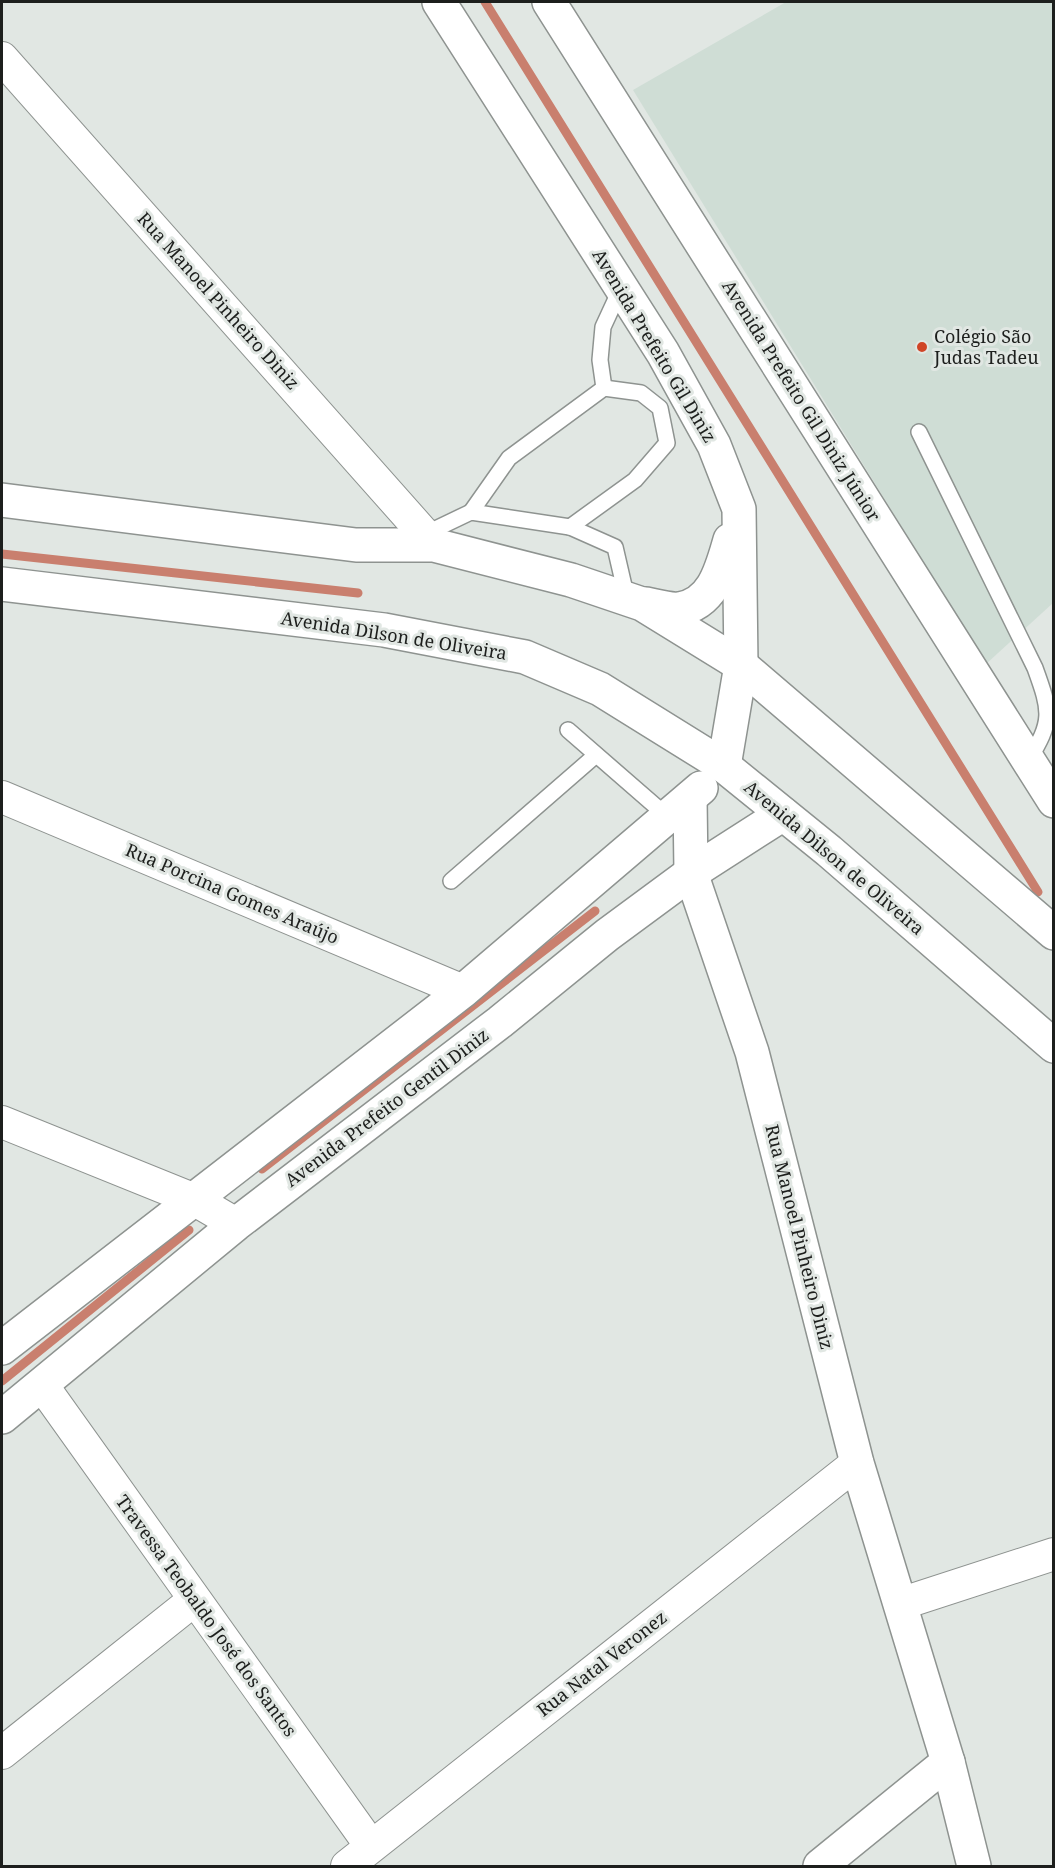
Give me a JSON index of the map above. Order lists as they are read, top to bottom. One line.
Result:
{"streets":{"street":["Rua Manoel Pinheiro Diniz","Avenida Prefeito Gil Diniz","Avenida Prefeito Gil Diniz Júnior","Avenida Dilson de Oliveira","Rua Porcina Gomes Araújo","Avenida Prefeito Gentil Diniz","Travessa Teobaldo José dos Santos","Rua Natal Veronez"]},"crossings":[["Rua Manoel Pinheiro Diniz","Avenida Prefeito Gentil Diniz"],["Rua Manoel Pinheiro Diniz","Rua Natal Veronez"],["Avenida Prefeito Gil Diniz","Avenida Dilson de Oliveira"],["Avenida Dilson de Oliveira","Avenida Prefeito Gentil Diniz"],["Avenida Prefeito Gentil Diniz","Travessa Teobaldo José dos Santos"],["Travessa Teobaldo José dos Santos","Rua Natal Veronez"]],"places":["Colégio São Judas Tadeu"]}
